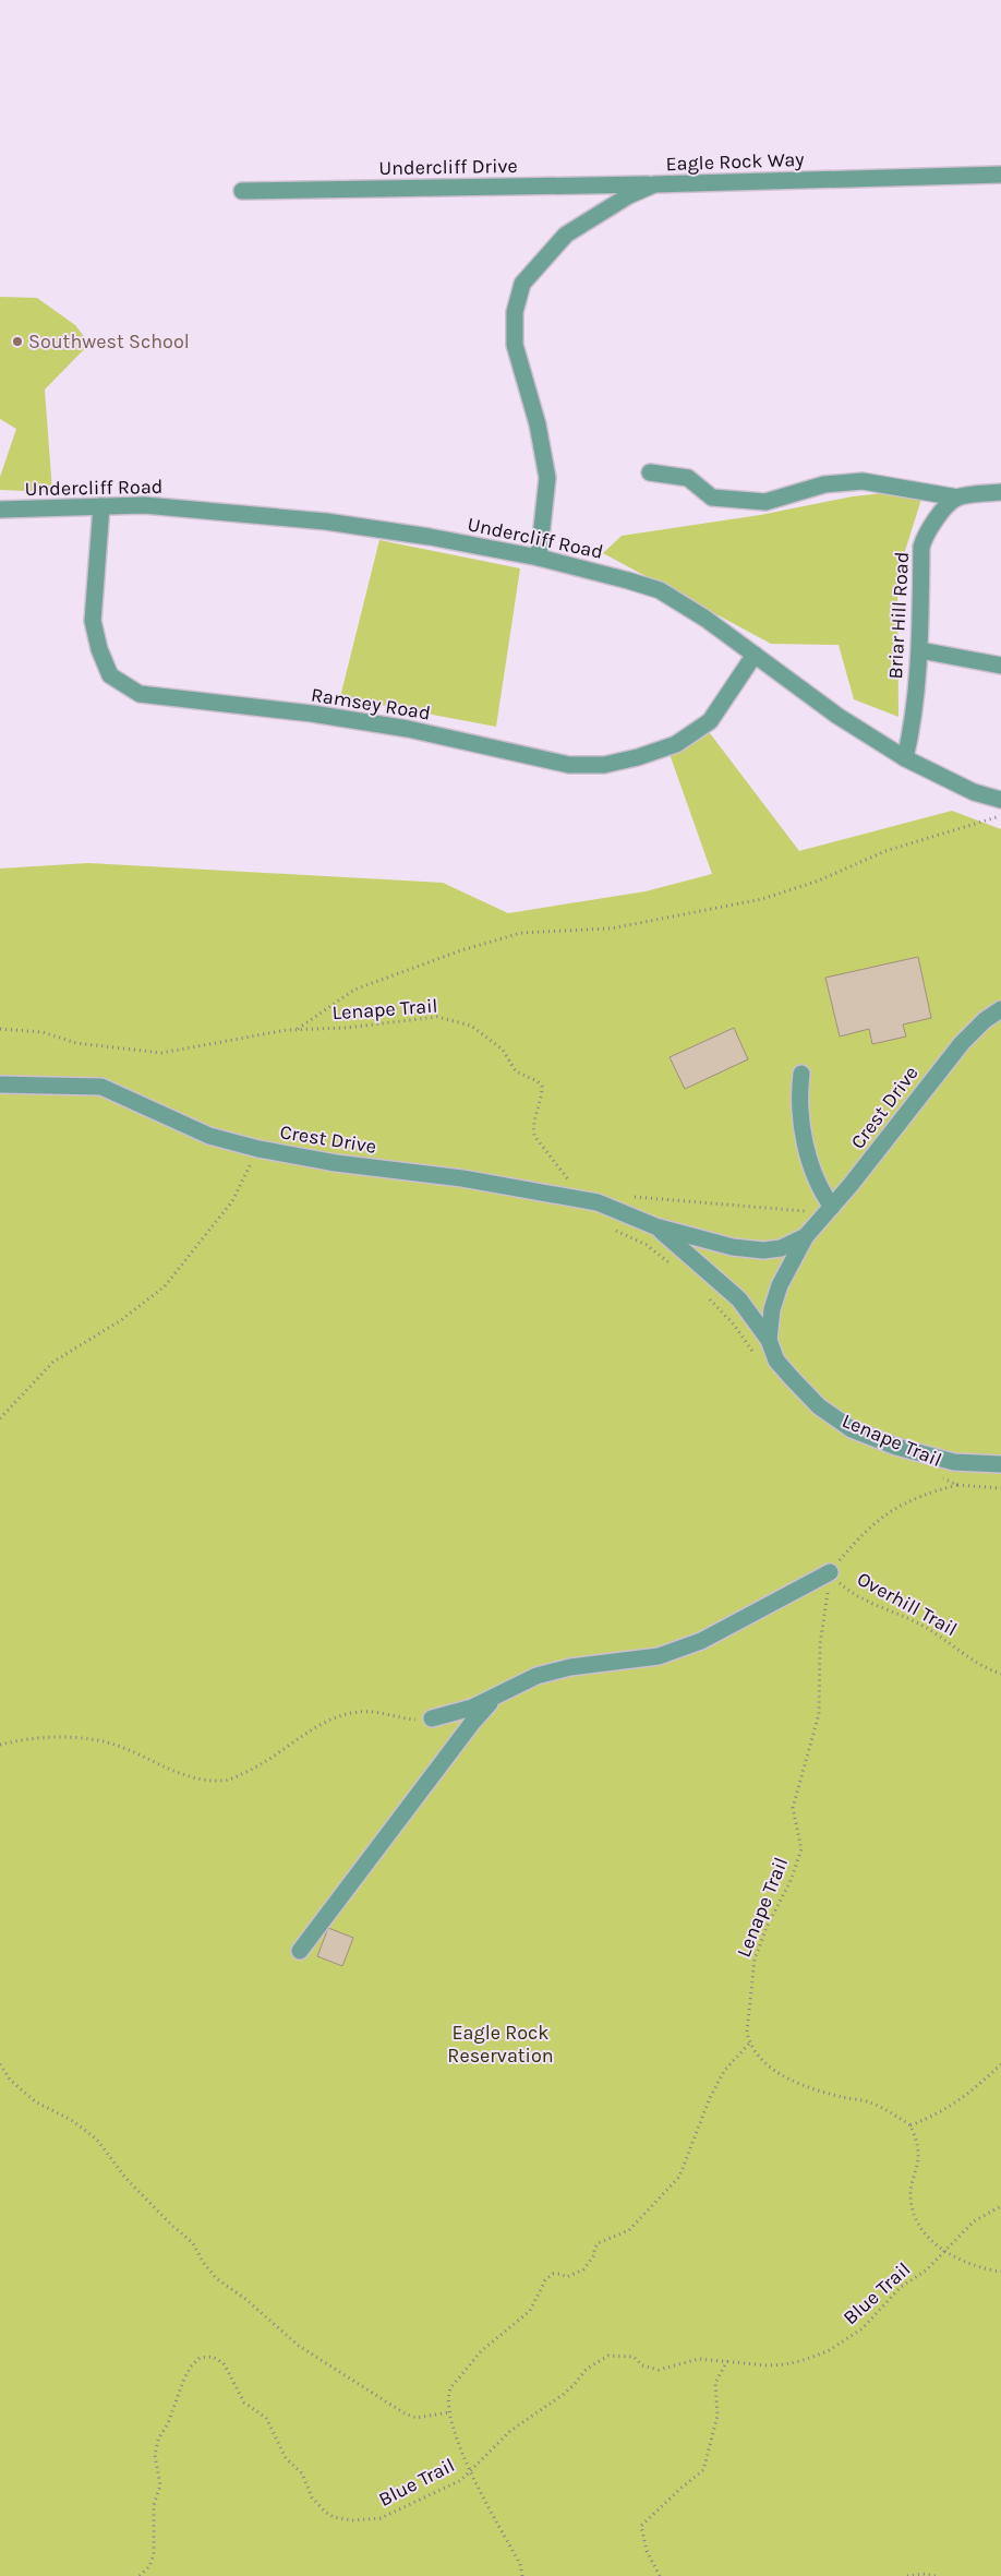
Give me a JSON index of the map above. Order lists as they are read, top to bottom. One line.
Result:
{"streets":{"street":["Eagle Rock Way","Undercliff Drive","Undercliff Road","Briar Hill Road","Ramsey Road","Crest Drive"],"path":["Lenape Trail","Overhill Trail","Blue Trail"]},"crossings":[["Eagle Rock Way","Undercliff Drive"],["Eagle Rock Way","Undercliff Road"],["Undercliff Road","Briar Hill Road"],["Undercliff Road","Ramsey Road"],["Lenape Trail","Crest Drive"],["Lenape Trail","Overhill Trail"]],"parks":["Eagle Rock Reservation"],"places":["Southwest School"]}
